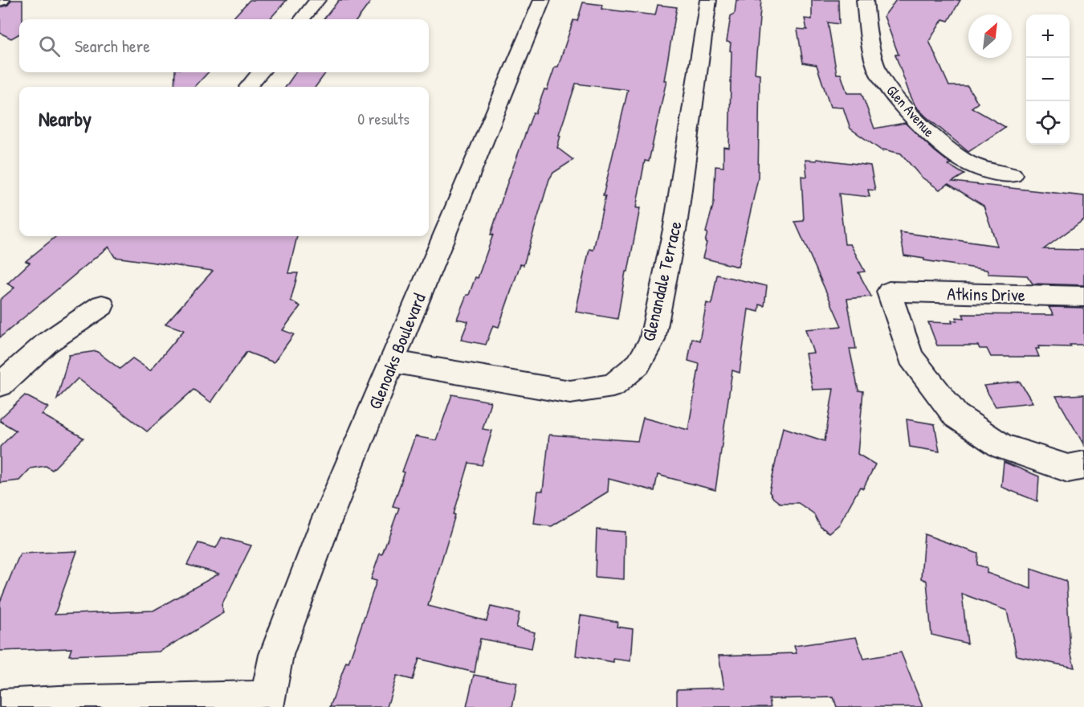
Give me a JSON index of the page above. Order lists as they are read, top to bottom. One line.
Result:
{"streets":{"street":["Glen Avenue","Glenandale Terrace","Atkins Drive","Glenoaks Boulevard"]},"crossings":[["Glenandale Terrace","Glenoaks Boulevard"]],"north":"top right","page":{"map_buttons":["+","−"],"search":"Search here","heading":["Nearby","0 results"]}}
